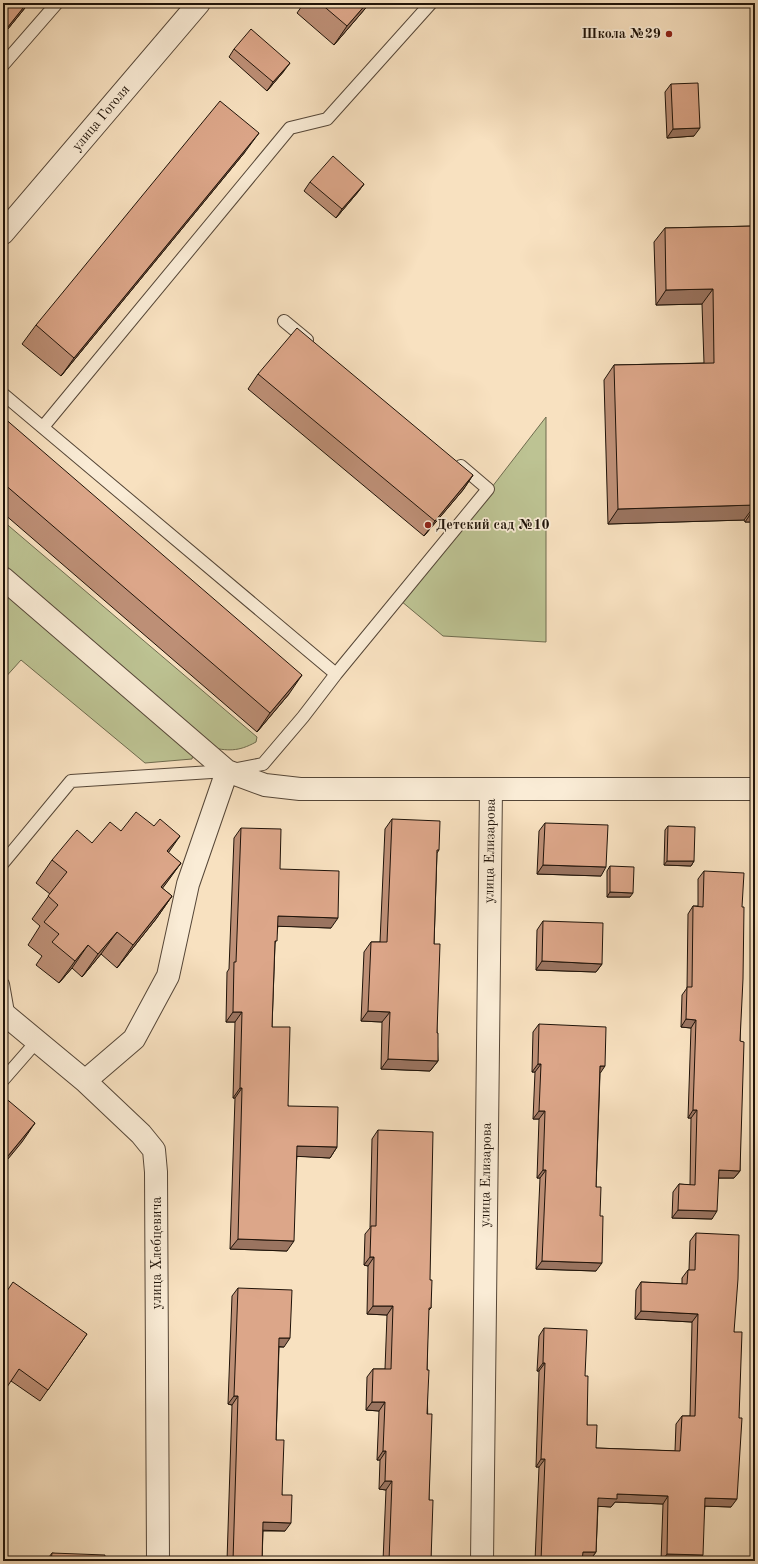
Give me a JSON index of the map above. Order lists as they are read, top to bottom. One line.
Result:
{"streets":{"street":["улица Гоголя","улица Елизарова","улица Хлебцевича"]},"places":["Школа №29","Детский сад №10"]}
